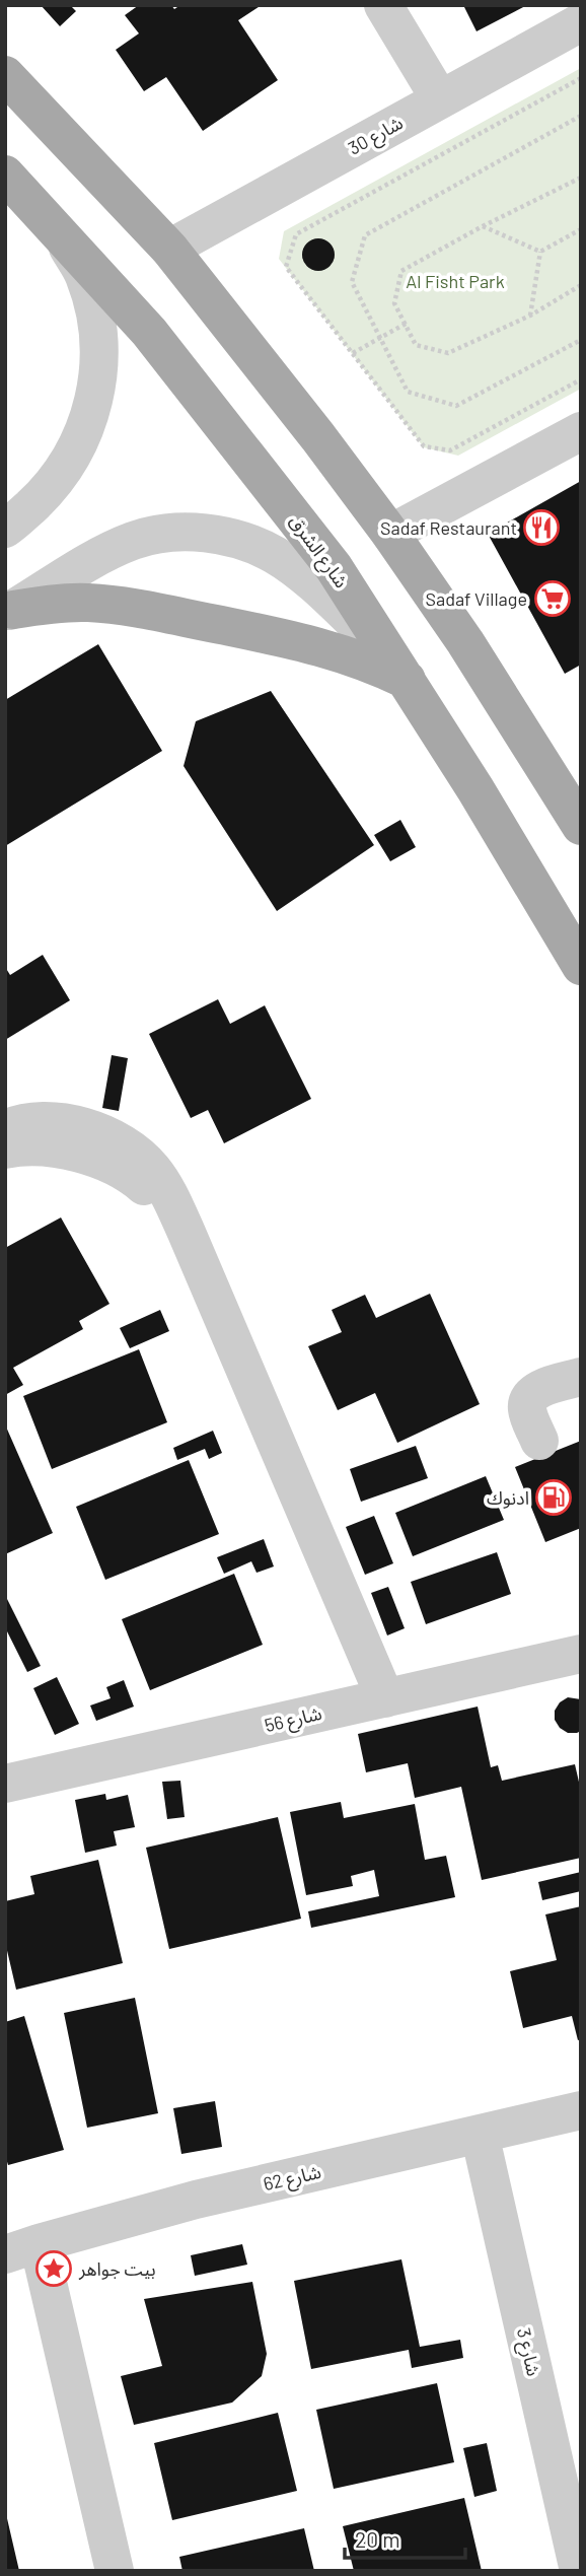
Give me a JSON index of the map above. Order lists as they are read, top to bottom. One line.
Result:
{"streets":{"main road":["شارع الشرق"],"street":["شارع 30","شارع 56","شارع 62","شارع 3"]},"crossings":[["شارع 62","شارع 3"]],"parks":["Al Fisht Park"],"places":{"restaurant":["Sadaf Restaurant"],"supermarket":["Sadaf Village"],"fuel station":["ادنوك"],"place":["بيت جواهر"]},"scale_bar":"20 m"}
